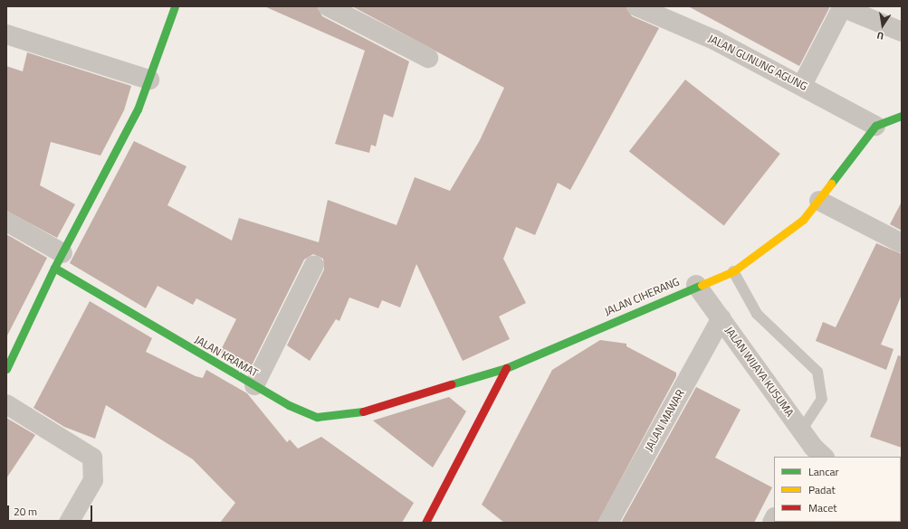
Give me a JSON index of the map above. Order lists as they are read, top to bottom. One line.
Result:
{"streets":{"street":["JALAN GUNUNG AGUNG","JALAN CIHERANG","JALAN KRAMAT","JALAN WIJAYA KUSUMA","JALAN MAWAR"]},"crossings":[["JALAN GUNUNG AGUNG","JALAN CIHERANG"],["JALAN CIHERANG","JALAN KRAMAT"],["JALAN CIHERANG","JALAN WIJAYA KUSUMA"],["JALAN WIJAYA KUSUMA","JALAN MAWAR"]],"legend":["Lancar","Padat","Macet"],"scale_bar":"20 m","north":"bottom"}
